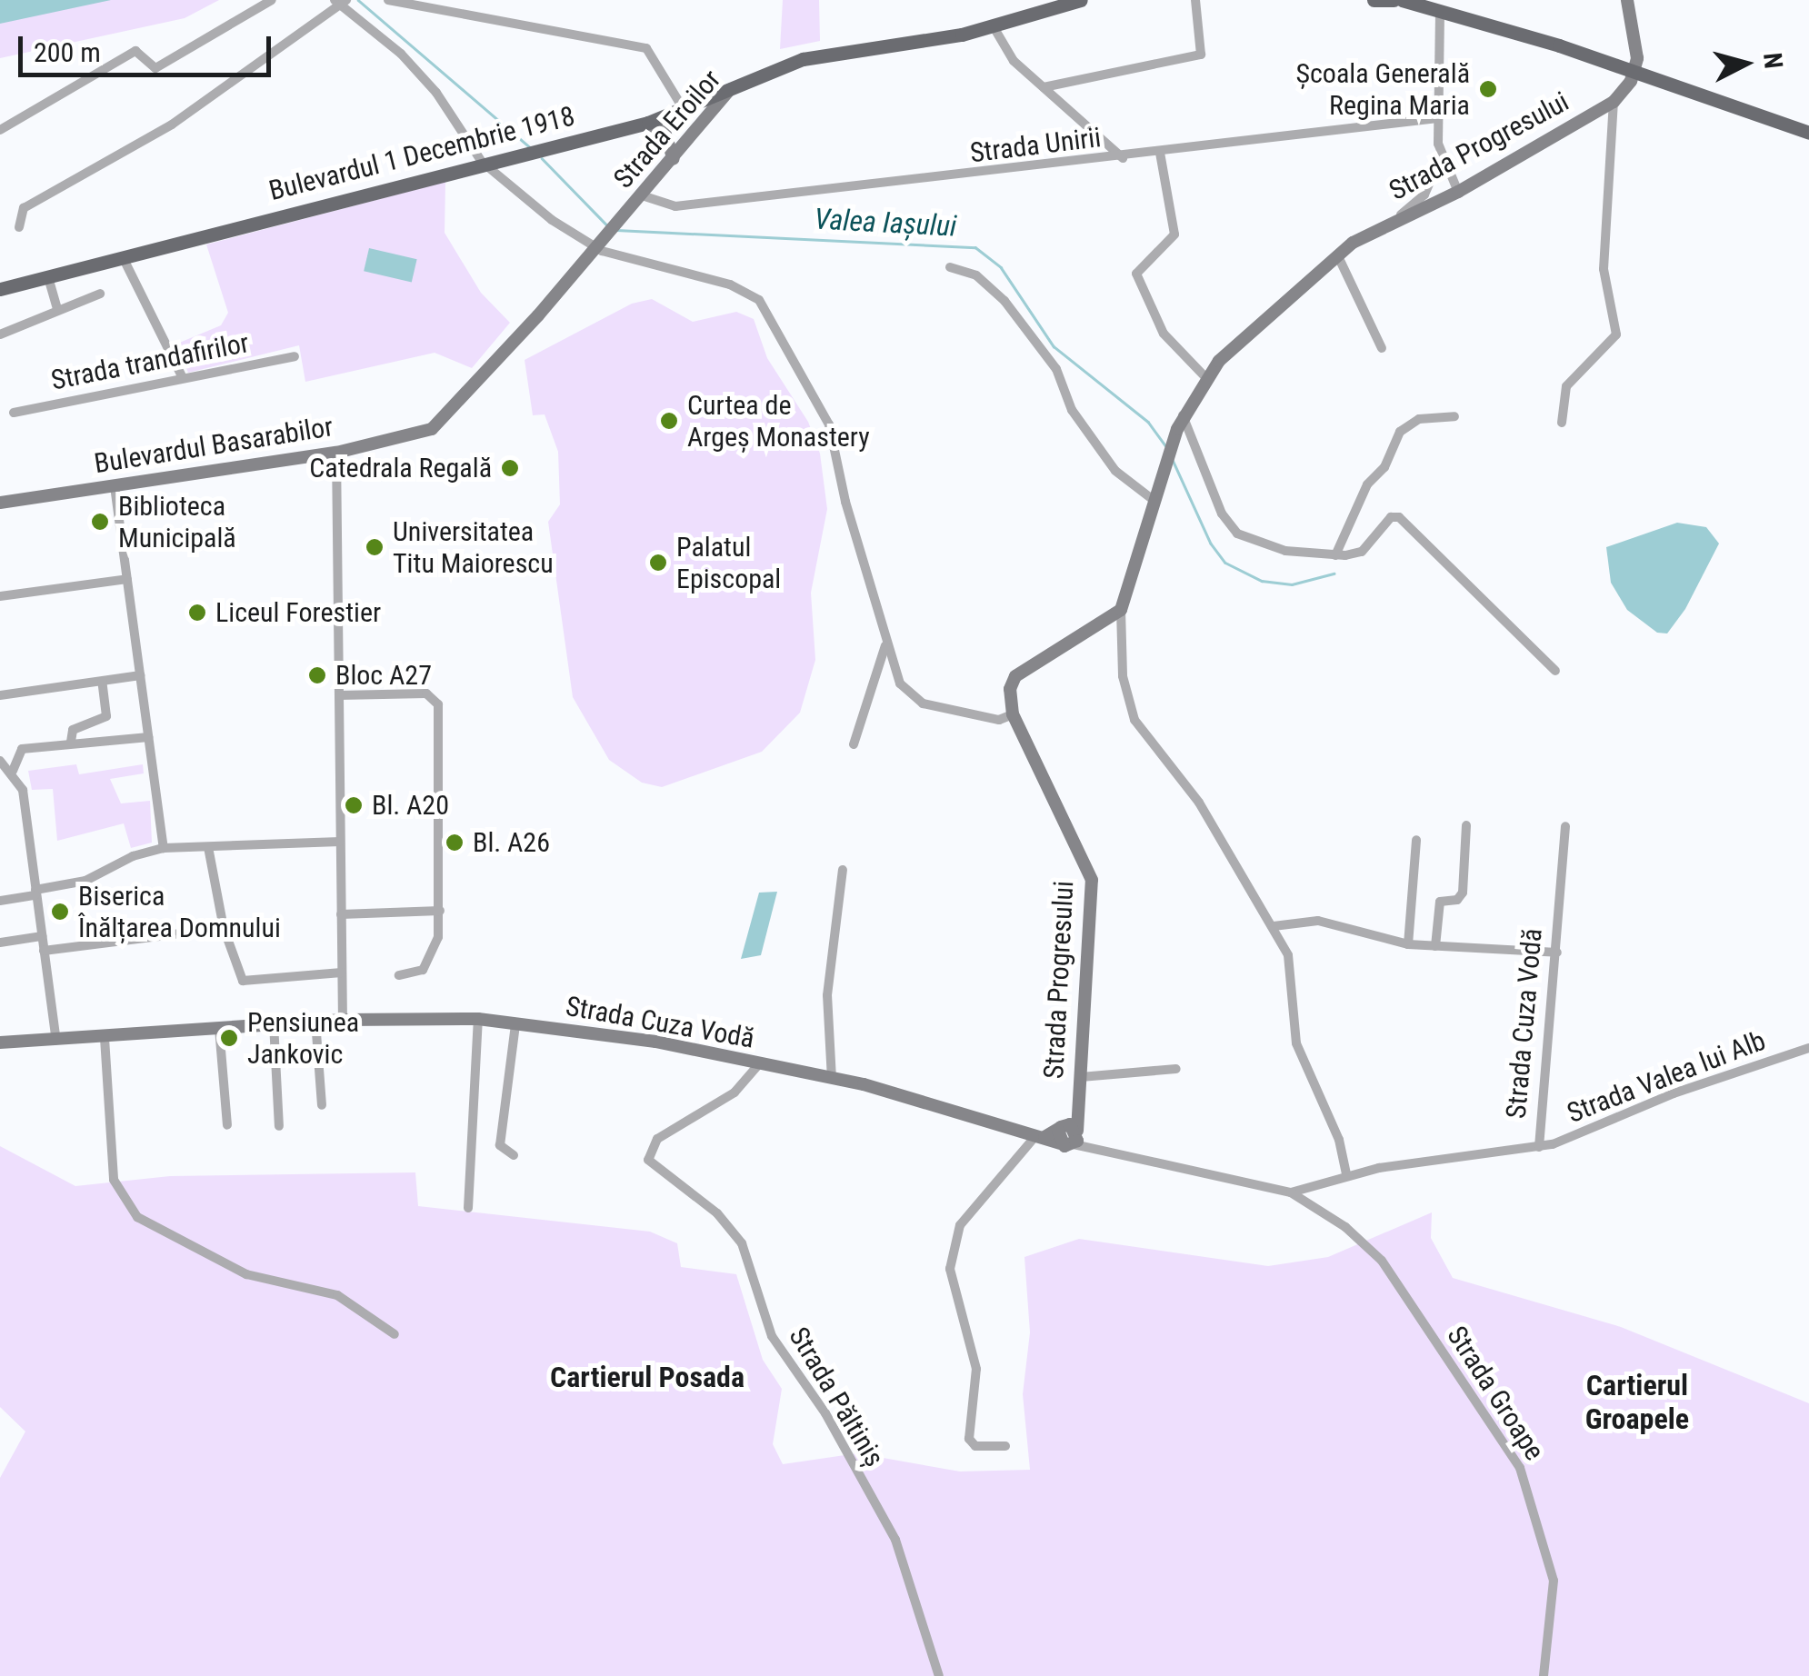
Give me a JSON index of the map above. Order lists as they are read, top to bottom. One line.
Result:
{"streets":{"main road":["Strada Eroilor","Bulevardul 1 Decembrie 1918"],"street":["Strada Unirii","Strada Progresului","Strada trandafirilor","Bulevardul Basarabilor","Strada Cuza Vodă","Strada Valea lui Alb","Strada Groape","Strada Păltiniș"]},"crossings":[["Strada Eroilor","Strada Unirii"],["Strada Eroilor","Bulevardul 1 Decembrie 1918"],["Strada Eroilor","Bulevardul Basarabilor"],["Strada Progresului","Strada Cuza Vodă"],["Strada Cuza Vodă","Strada Valea lui Alb"],["Strada Cuza Vodă","Strada Groape"],["Strada Cuza Vodă","Strada Păltiniș"]],"districts":["Cartierul Posada","Cartierul Groapele"],"water":["Valea Iașului"],"places":["Școala Generală Regina Maria","Curtea de Argeș Monastery","Catedrala Regală","Biblioteca Municipală","Universitatea Titu Maiorescu","Palatul Episcopal","Liceul Forestier","Bloc A27","Bl. A20","Bl. A26","Biserica Înălțarea Domnului","Pensiunea Jankovic"],"scale_bar":"200 m","north":"right"}
